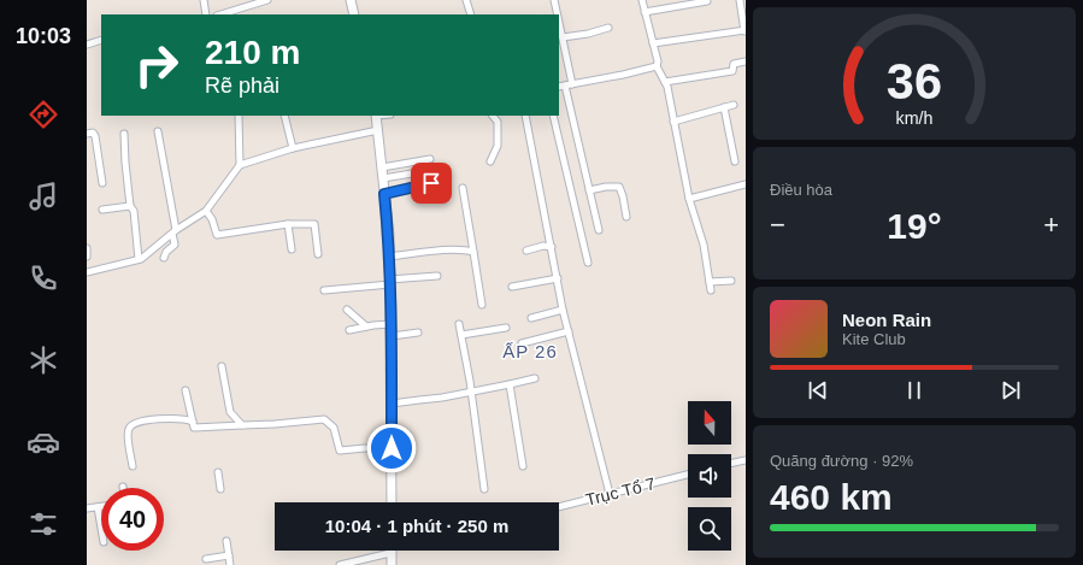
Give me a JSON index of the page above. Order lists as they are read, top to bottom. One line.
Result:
{"streets":{"street":["Trục Tổ 7"]},"districts":["ẤP 26"],"north":"top","page":{"tabs":"10:03","turn":["210 m","Rẽ phải"],"tile":["Điều hòa",["Quãng đường · 92%","460 km"]],"heat":["−","19°","+"],"song":["Neon Rain","Kite Club"],"limit":"40","trip":"10:04 · 1 phút · 250 m","gauge":["36","km/h"]}}
